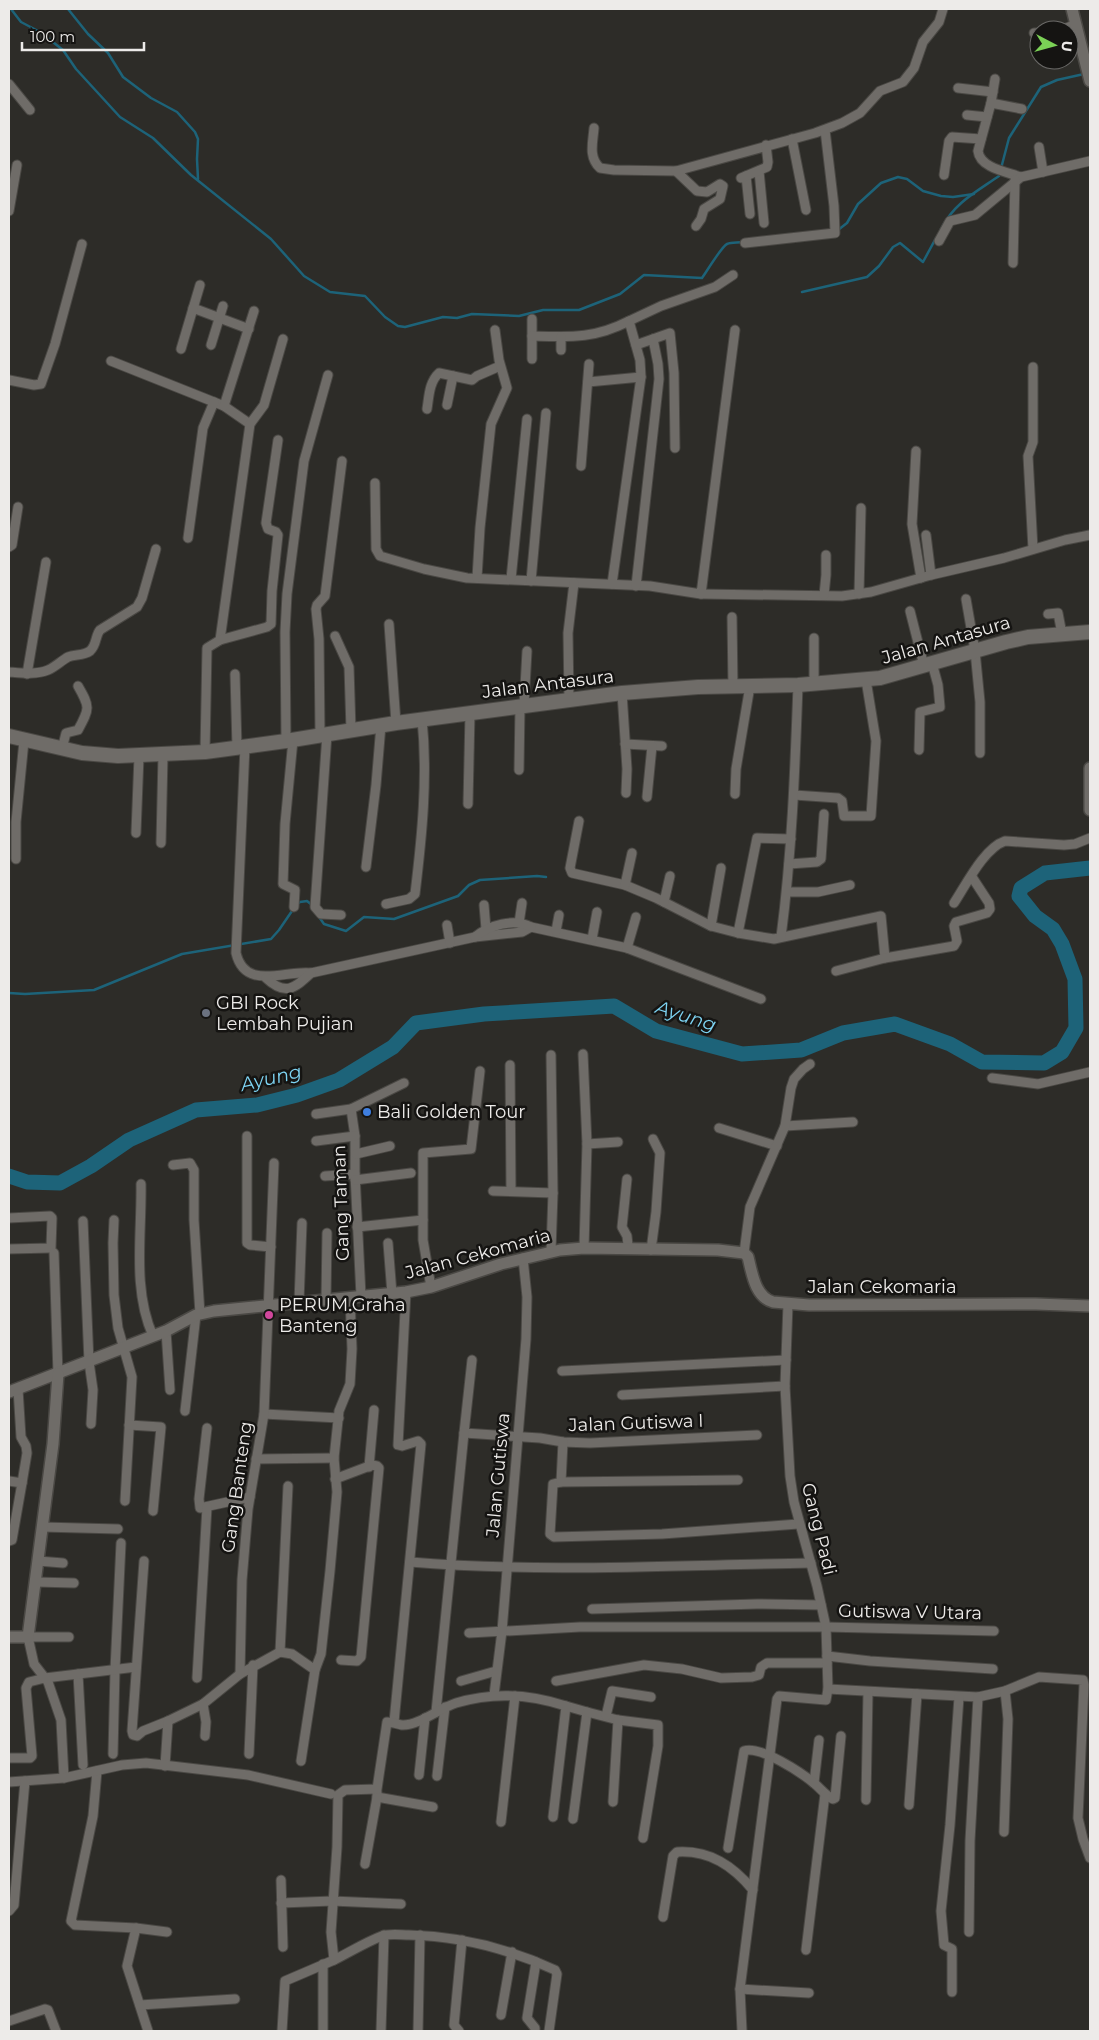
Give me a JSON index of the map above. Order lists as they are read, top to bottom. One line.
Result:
{"streets":{"main road":["Jalan Antasura"],"street":["Gang Taman","Jalan Cekomaria","Jalan Gutiswa I","Jalan Gutiswa","Gang Banteng","Gang Padi","Gutiswa V Utara"]},"crossings":[["Gang Taman","Jalan Cekomaria"],["Jalan Cekomaria","Jalan Gutiswa"],["Jalan Cekomaria","Gang Banteng"],["Jalan Cekomaria","Gang Padi"],["Jalan Gutiswa I","Jalan Gutiswa"],["Jalan Gutiswa","Gutiswa V Utara"],["Gang Padi","Gutiswa V Utara"]],"water":["Ayung"],"places":["GBI Rock Lembah Pujian","Bali Golden Tour","PERUM.Graha Banteng"],"scale_bar":"100 m","north":"right"}
